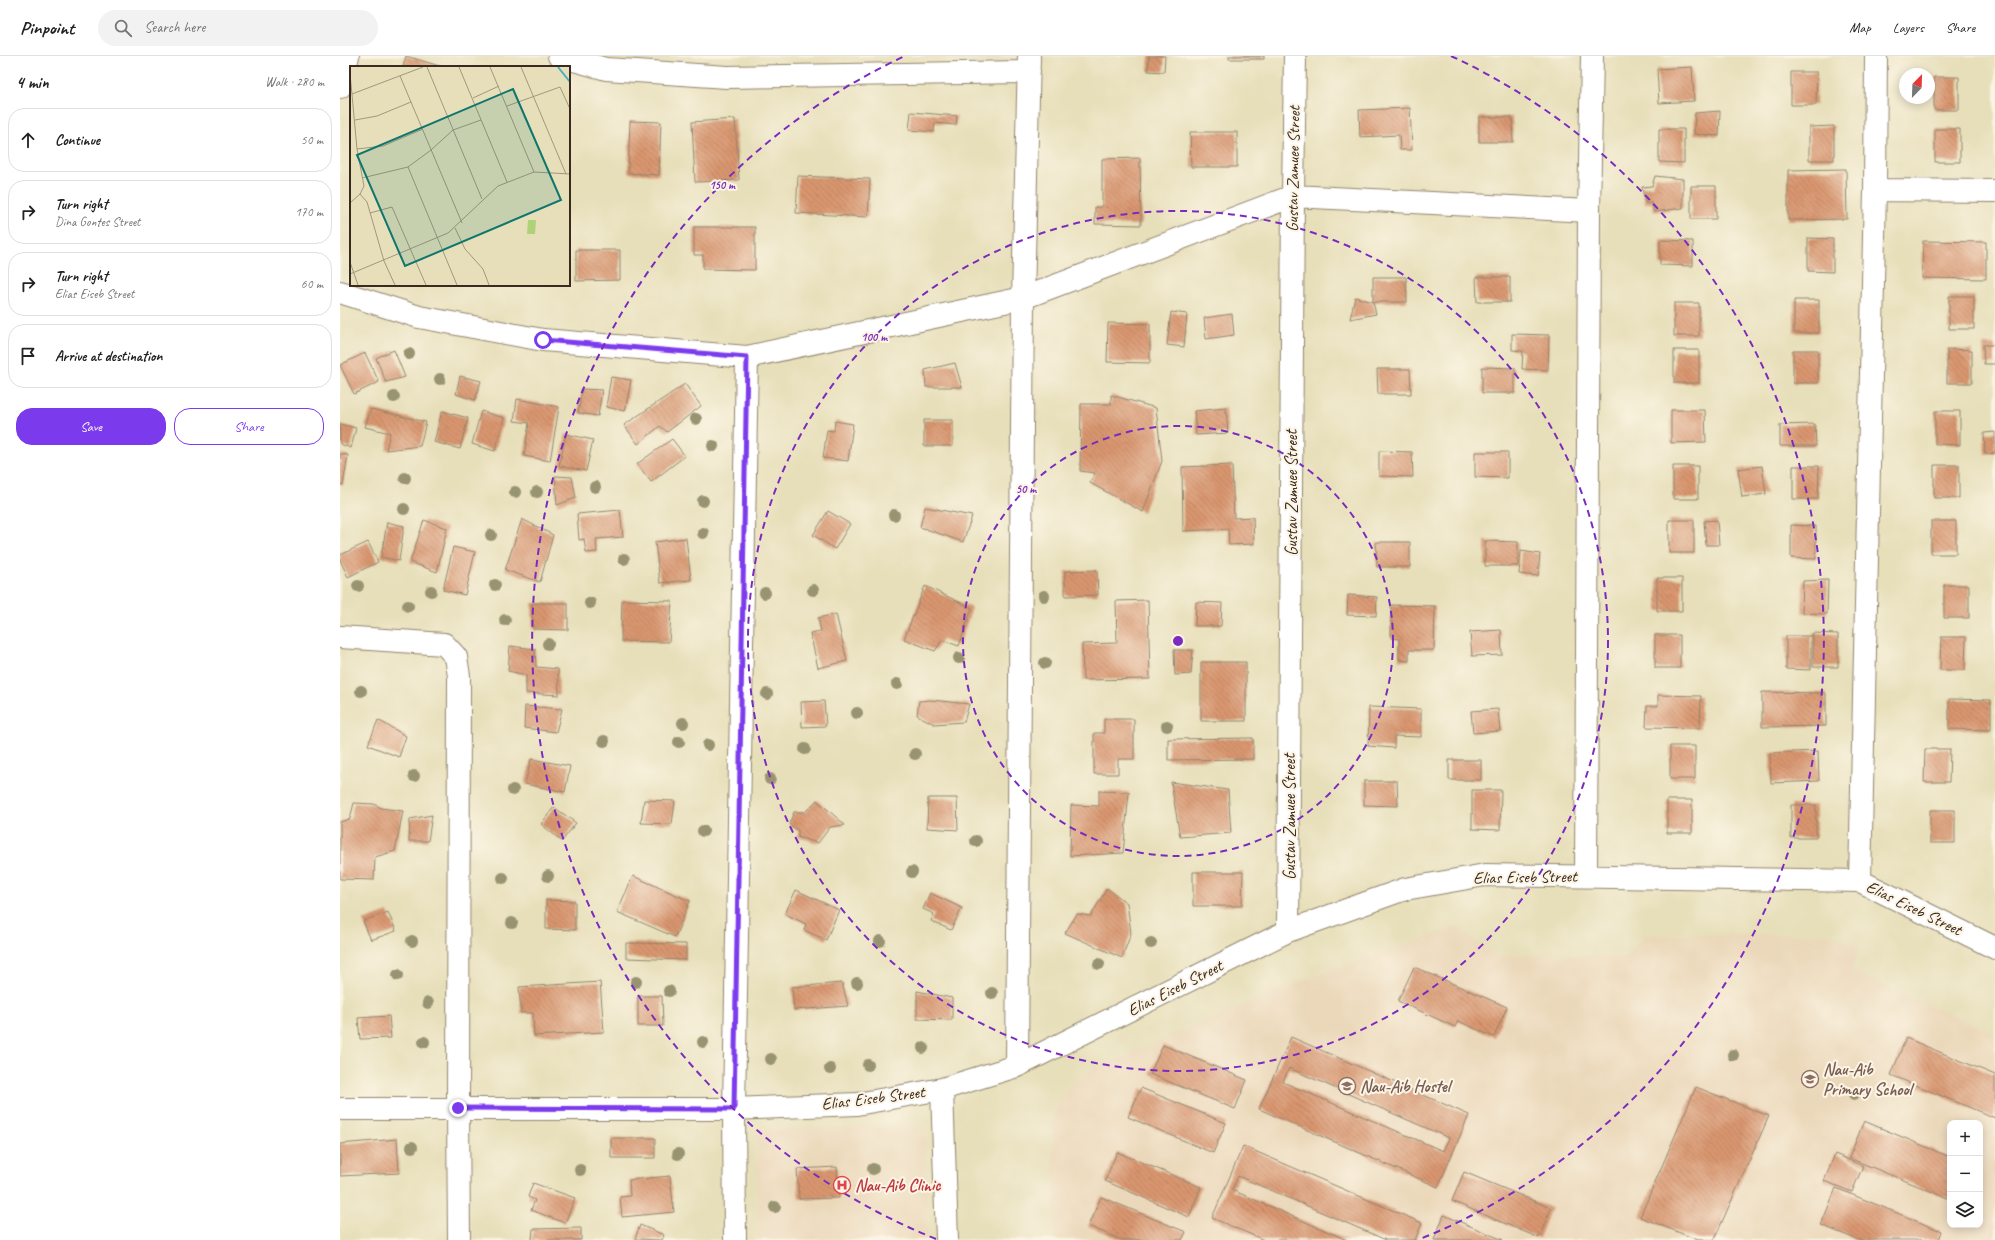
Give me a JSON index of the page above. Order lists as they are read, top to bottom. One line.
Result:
{"streets":{"street":["Gustav Zamuee Street","Elias Eiseb Street"]},"crossings":[["Gustav Zamuee Street","Elias Eiseb Street"]],"places":{"school or university":["Nau-Aib Primary School","Nau-Aib Hostel"],"hospital":["Nau-Aib Clinic"]},"north":"top right","page":{"header":"Pinpoint","search":"Search here","nav":["Map","Layers","Share"],"heading":["4 min","Walk · 280 m"],"list":[["Continue","50 m"],["Turn right","Dina Gontes Street","170 m"],["Turn right","Elias Eiseb Street","60 m"],"Arrive at destination"],"buttons":["Save","Share"],"map_buttons":["+","−"]},"rings":["150 m","100 m","50 m"]}
